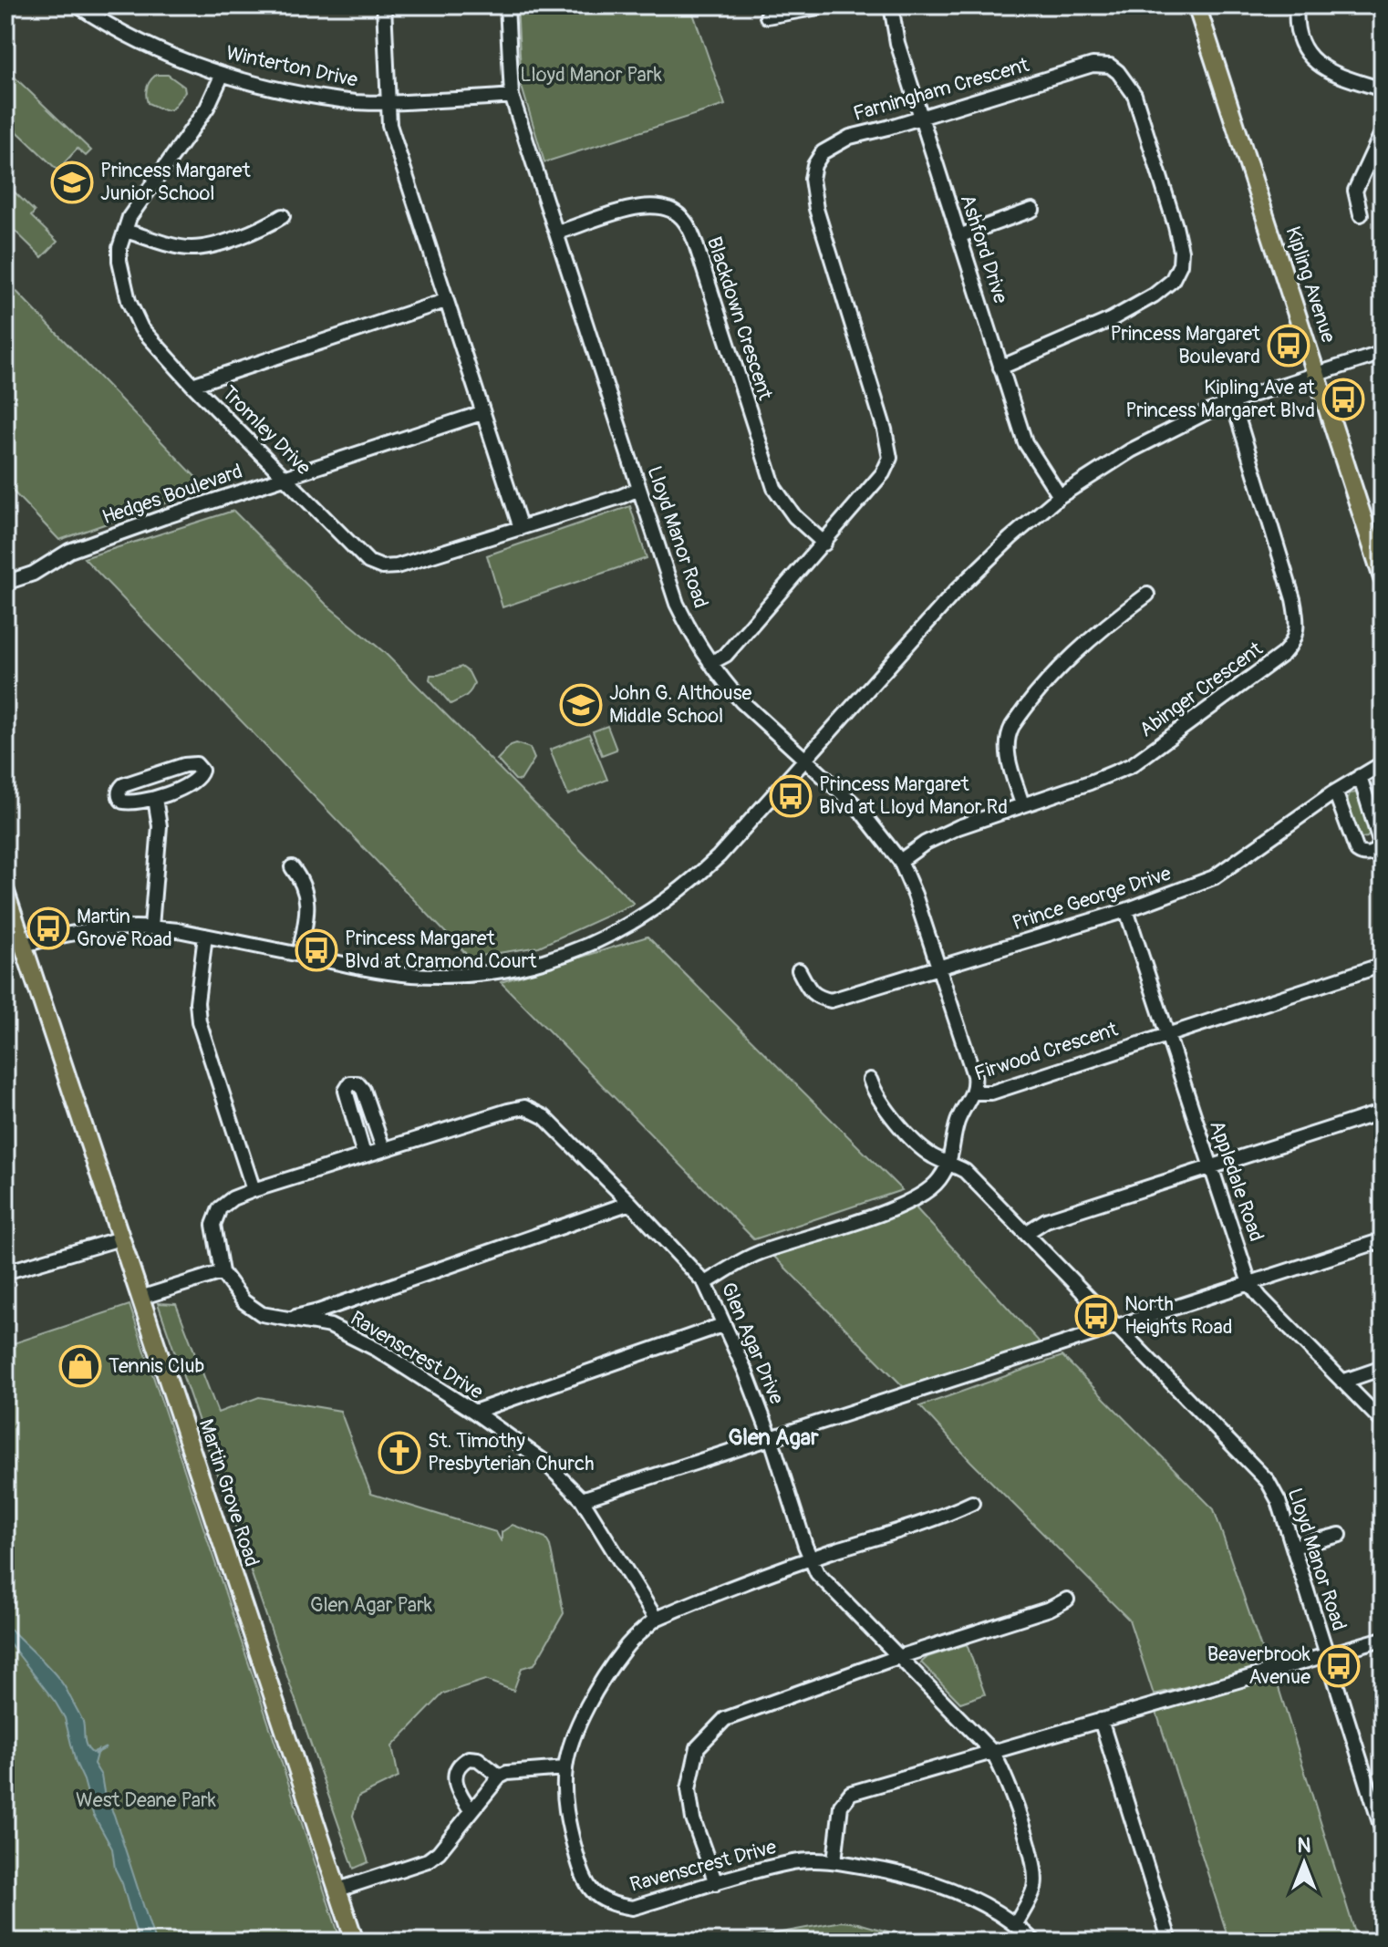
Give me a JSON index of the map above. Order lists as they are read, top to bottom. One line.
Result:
{"streets":{"main road":["Kipling Avenue","Martin Grove Road"],"street":["Winterton Drive","Farningham Crescent","Ashford Drive","Blackdown Crescent","Tromley Drive","Hedges Boulevard","Lloyd Manor Road","Abinger Crescent","Prince George Drive","Firwood Crescent","Appledale Road","Glen Agar Drive","Ravenscrest Drive"]},"crossings":[["Winterton Drive","Tromley Drive"],["Winterton Drive","Lloyd Manor Road"],["Farningham Crescent","Ashford Drive"],["Farningham Crescent","Blackdown Crescent"],["Farningham Crescent","Lloyd Manor Road"],["Blackdown Crescent","Lloyd Manor Road"],["Tromley Drive","Hedges Boulevard"],["Tromley Drive","Lloyd Manor Road"],["Lloyd Manor Road","Abinger Crescent"],["Lloyd Manor Road","Prince George Drive"],["Lloyd Manor Road","Firwood Crescent"],["Prince George Drive","Appledale Road"],["Firwood Crescent","Appledale Road"],["Glen Agar Drive","Ravenscrest Drive"]],"districts":["Glen Agar"],"parks":["Lloyd Manor Park","Glen Agar Park","West Deane Park"],"places":{"school or university":["Princess Margaret Junior School","John G. Althouse Middle School"],"bus stop":["Princess Margaret Boulevard","Kipling Ave at Princess Margaret Blvd","Princess Margaret Blvd at Lloyd Manor Rd","Martin Grove Road","Princess Margaret Blvd at Cramond Court","North Heights Road","Beaverbrook Avenue"],"shop":["Tennis Club"],"church":["St. Timothy Presbyterian Church"]},"north":"top"}
